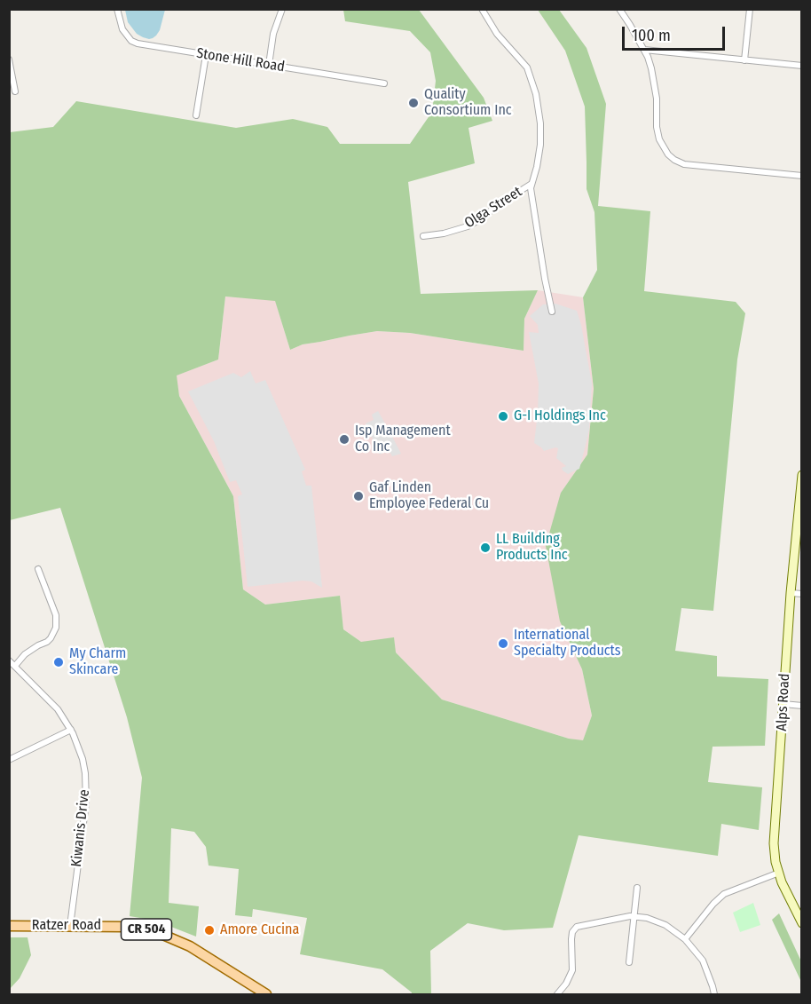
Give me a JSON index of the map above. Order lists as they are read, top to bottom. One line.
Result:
{"streets":{"main road":["Alps Road","Ratzer Road","CR 504"],"street":["Stone Hill Road","Olga Street","Kiwanis Drive"]},"crossings":[["Kiwanis Drive","Ratzer Road"]],"places":["Quality Consortium Inc","G-I Holdings Inc","Isp Management Co Inc","Gaf Linden Employee Federal Cu","LL Building Products Inc","International Specialty Products","My Charm Skincare","Amore Cucina"],"scale_bar":"100 m"}
